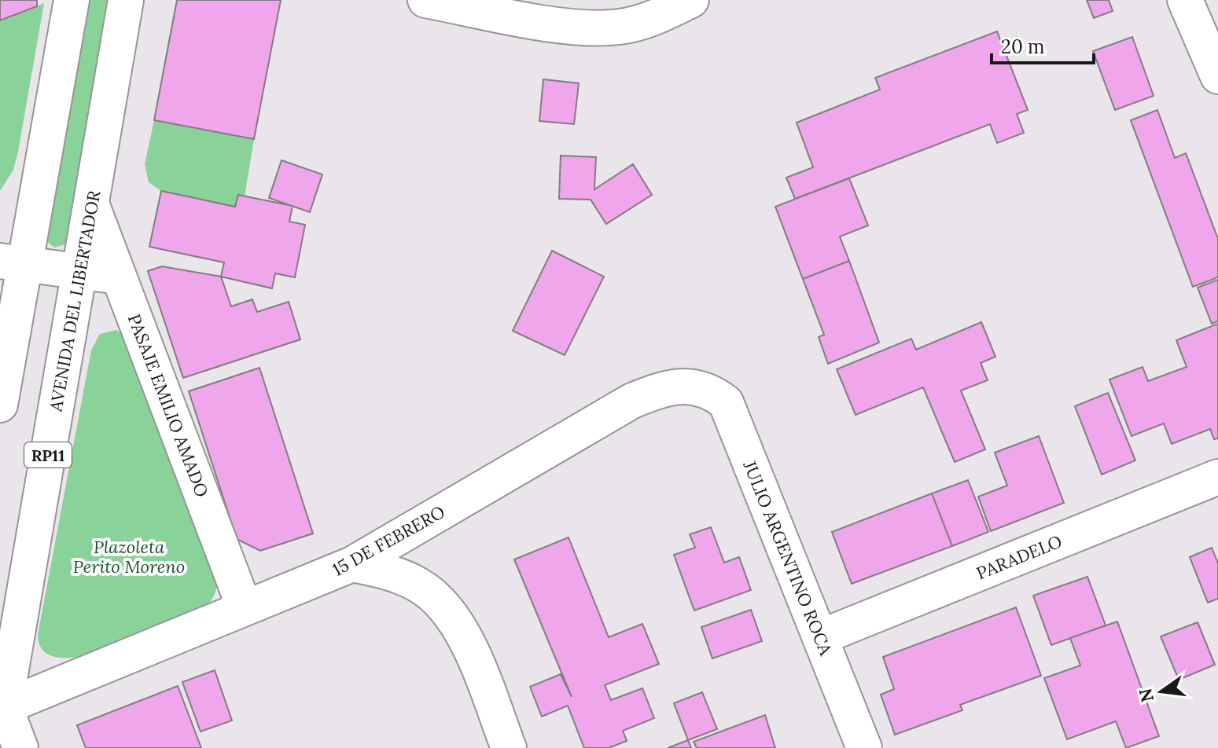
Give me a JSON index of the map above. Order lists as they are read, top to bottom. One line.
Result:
{"streets":{"street":["AVENIDA DEL LIBERTADOR","PASAJE EMILIO AMADO","RP11","15 DE FEBRERO","PARADELO","JULIO ARGENTINO ROCA"]},"crossings":[["AVENIDA DEL LIBERTADOR","PASAJE EMILIO AMADO"],["AVENIDA DEL LIBERTADOR","15 DE FEBRERO"],["PASAJE EMILIO AMADO","15 DE FEBRERO"],["15 DE FEBRERO","JULIO ARGENTINO ROCA"],["PARADELO","JULIO ARGENTINO ROCA"]],"parks":["Plazoleta Perito Moreno"],"scale_bar":"20 m","north":"left"}
